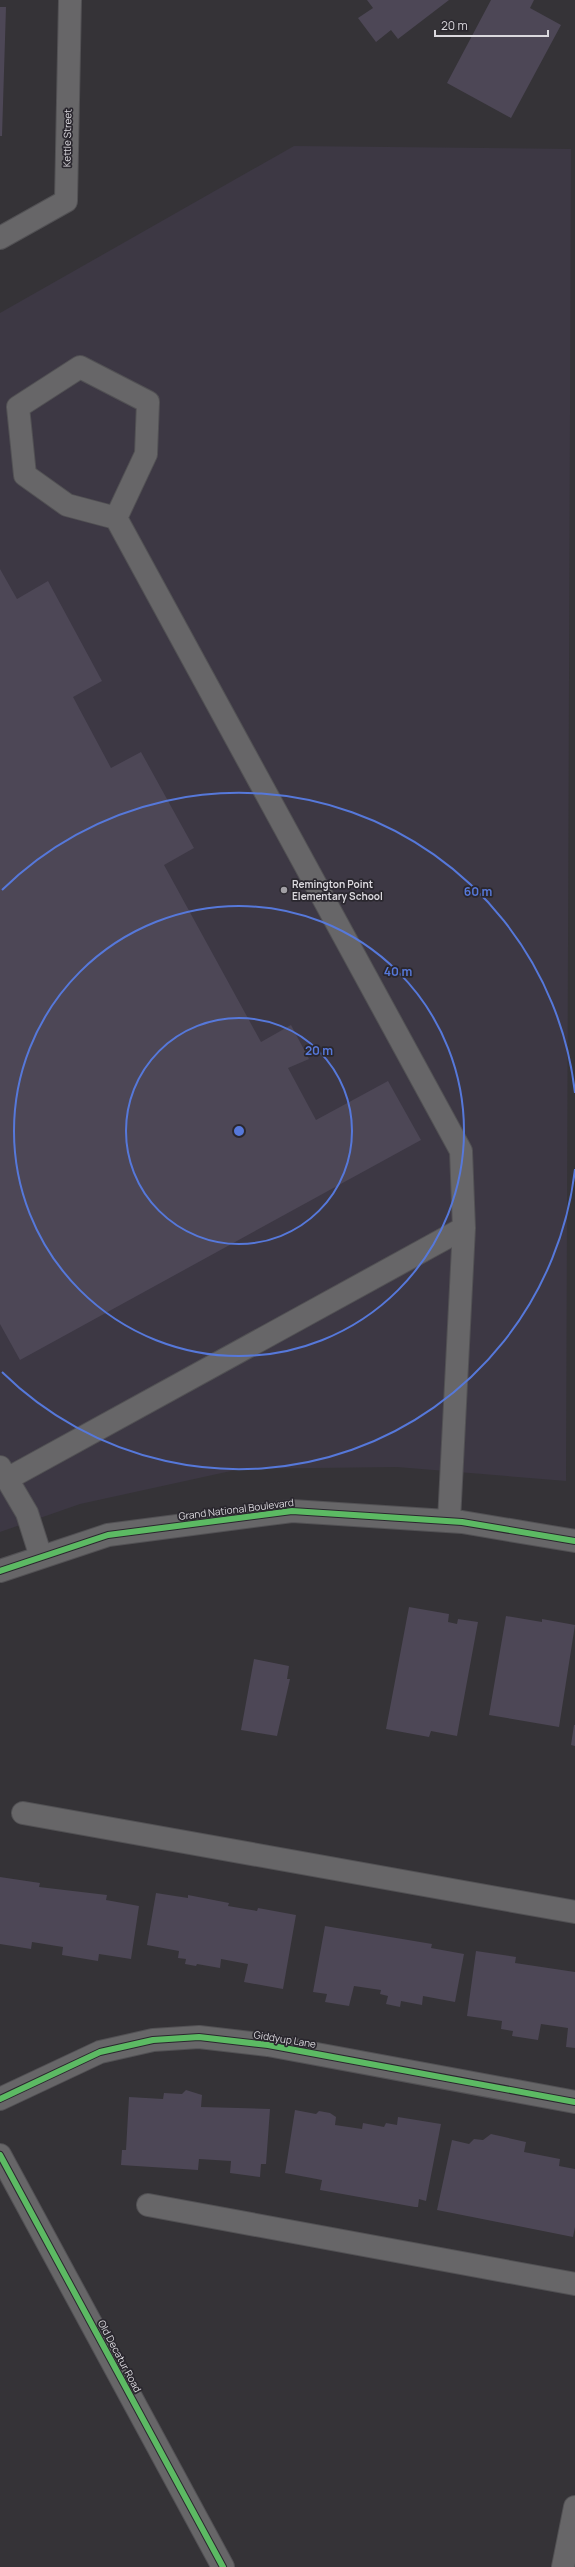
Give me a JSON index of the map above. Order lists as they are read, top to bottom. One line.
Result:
{"streets":{"street":["Kettle Street","Grand National Boulevard","Giddyup Lane","Old Decatur Road"]},"places":["Remington Point Elementary School"],"scale_bar":"20 m","rings":["60 m","40 m","20 m"]}
